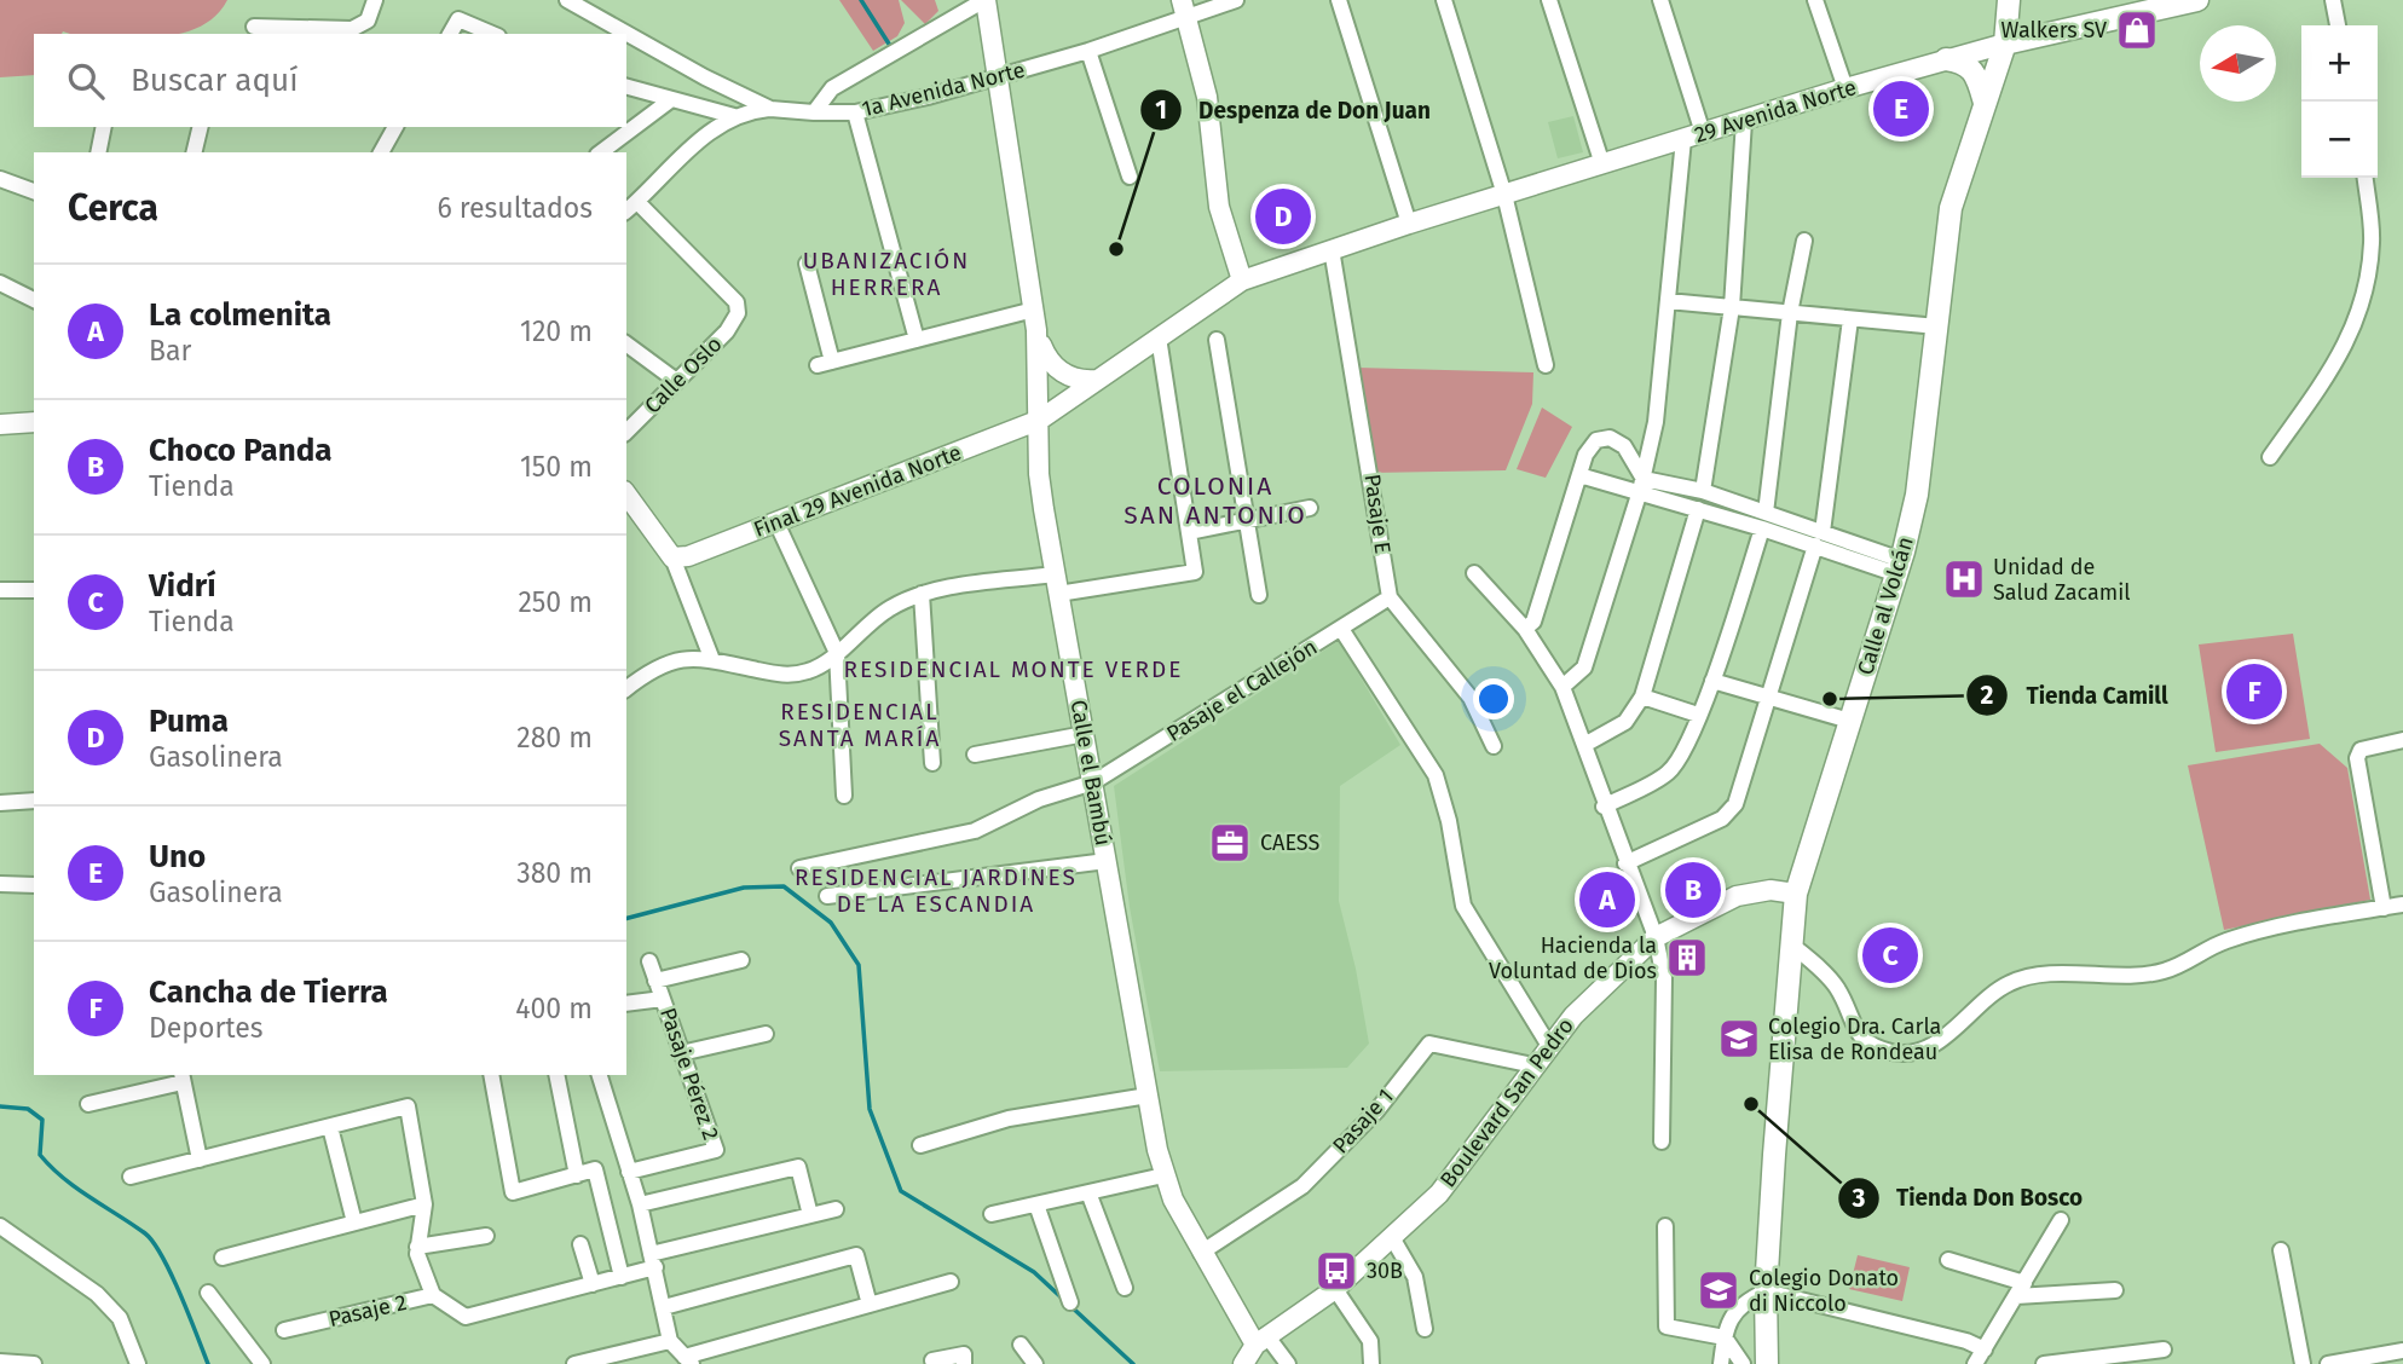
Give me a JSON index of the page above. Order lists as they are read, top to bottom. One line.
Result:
{"streets":{"main road":["29 Avenida Norte","Calle al Volcán"],"street":["1a Avenida Norte","Calle Oslo","Final 29 Avenida Norte","Pasaje E","Pasaje el Callejón","Calle el Bambú","Pasaje Pérez 2","Boulevard San Pedro","Pasaje 1","Pasaje 2"]},"crossings":[["1a Avenida Norte","Calle el Bambú"],["29 Avenida Norte","Final 29 Avenida Norte"],["29 Avenida Norte","Pasaje E"],["29 Avenida Norte","Calle al Volcán"],["Final 29 Avenida Norte","Calle el Bambú"],["Pasaje E","Pasaje el Callejón"],["Calle al Volcán","Boulevard San Pedro"],["Pasaje el Callejón","Calle el Bambú"],["Calle el Bambú","Boulevard San Pedro"],["Calle el Bambú","Pasaje 1"],["Boulevard San Pedro","Pasaje 1"]],"districts":["UBANIZACIÓN HERRERA","COLONIA SAN ANTONIO","RESIDENCIAL MONTE VERDE","RESIDENCIAL SANTA MARÍA","RESIDENCIAL JARDINES DE LA ESCANDIA"],"places":{"shop":["Walkers SV"],"other":["Despenza de Don Juan","Tienda Camill","Tienda Don Bosco"],"hospital":["Unidad de Salud Zacamil"],"office":["CAESS"],"building":["Hacienda la Voluntad de Dios"],"school or university":["Colegio Dra. Carla Elisa de Rondeau","Colegio Donato di Niccolo"],"bus stop":["30B"]},"north":"left","page":{"map_buttons":["+","−"],"search":"Buscar aquí","pins":["E","D","F","B","A","C"],"heading":["Cerca","6 resultados"],"list":[{"mark":"A","name":"La colmenita","note":"Bar","value":"120 m"},{"mark":"B","name":"Choco Panda","note":"Tienda","value":"150 m"},{"mark":"C","name":"Vidrí","note":"Tienda","value":"250 m"},{"mark":"D","name":"Puma","note":"Gasolinera","value":"280 m"},{"mark":"E","name":"Uno","note":"Gasolinera","value":"380 m"},{"mark":"F","name":"Cancha de Tierra","note":"Deportes","value":"400 m"}]}}
